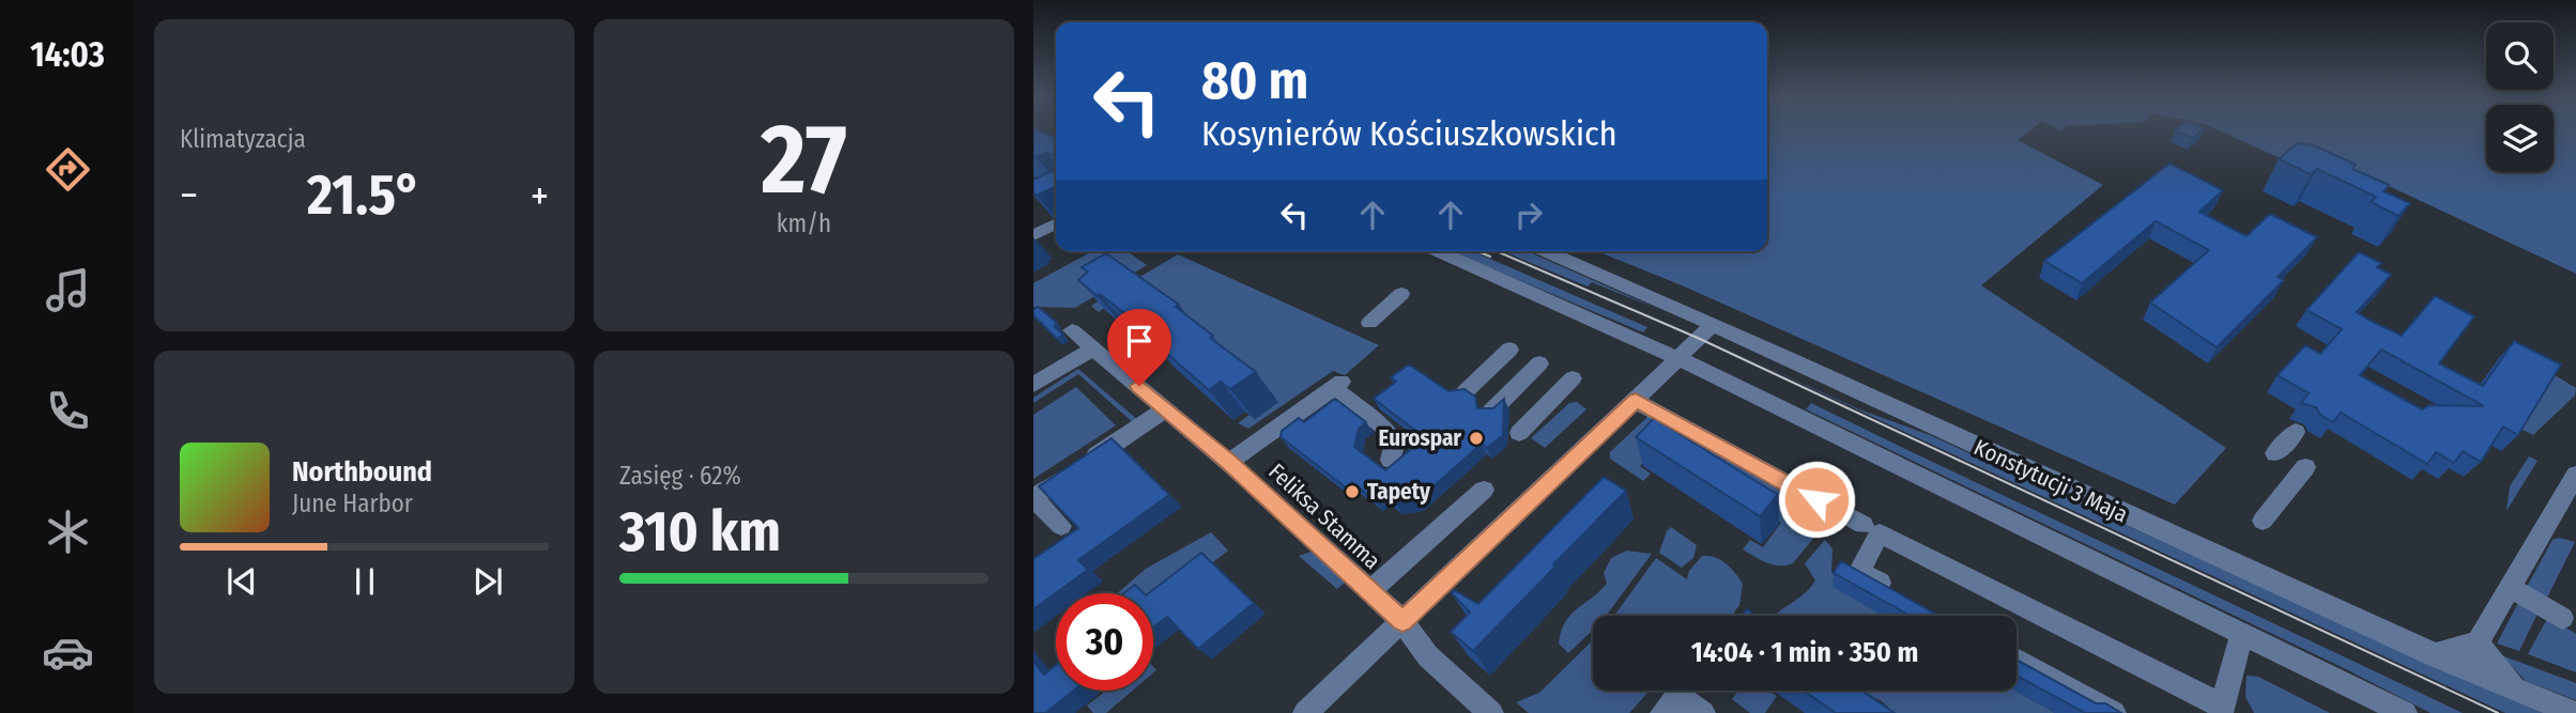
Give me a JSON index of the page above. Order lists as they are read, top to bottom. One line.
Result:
{"streets":{"street":["Konstytucji 3 Maja","Feliksa Stamma"]},"places":["Eurospar","Tapety"],"page":{"tabs":"14:03","tile":["Klimatyzacja",["27","km/h"],["Zasięg · 62%","310 km"]],"turn":["80 m","Kosynierów Kościuszkowskich"],"heat":["−","21.5°","+"],"song":["Northbound","June Harbor"],"limit":"30","trip":"14:04 · 1 min · 350 m"}}
